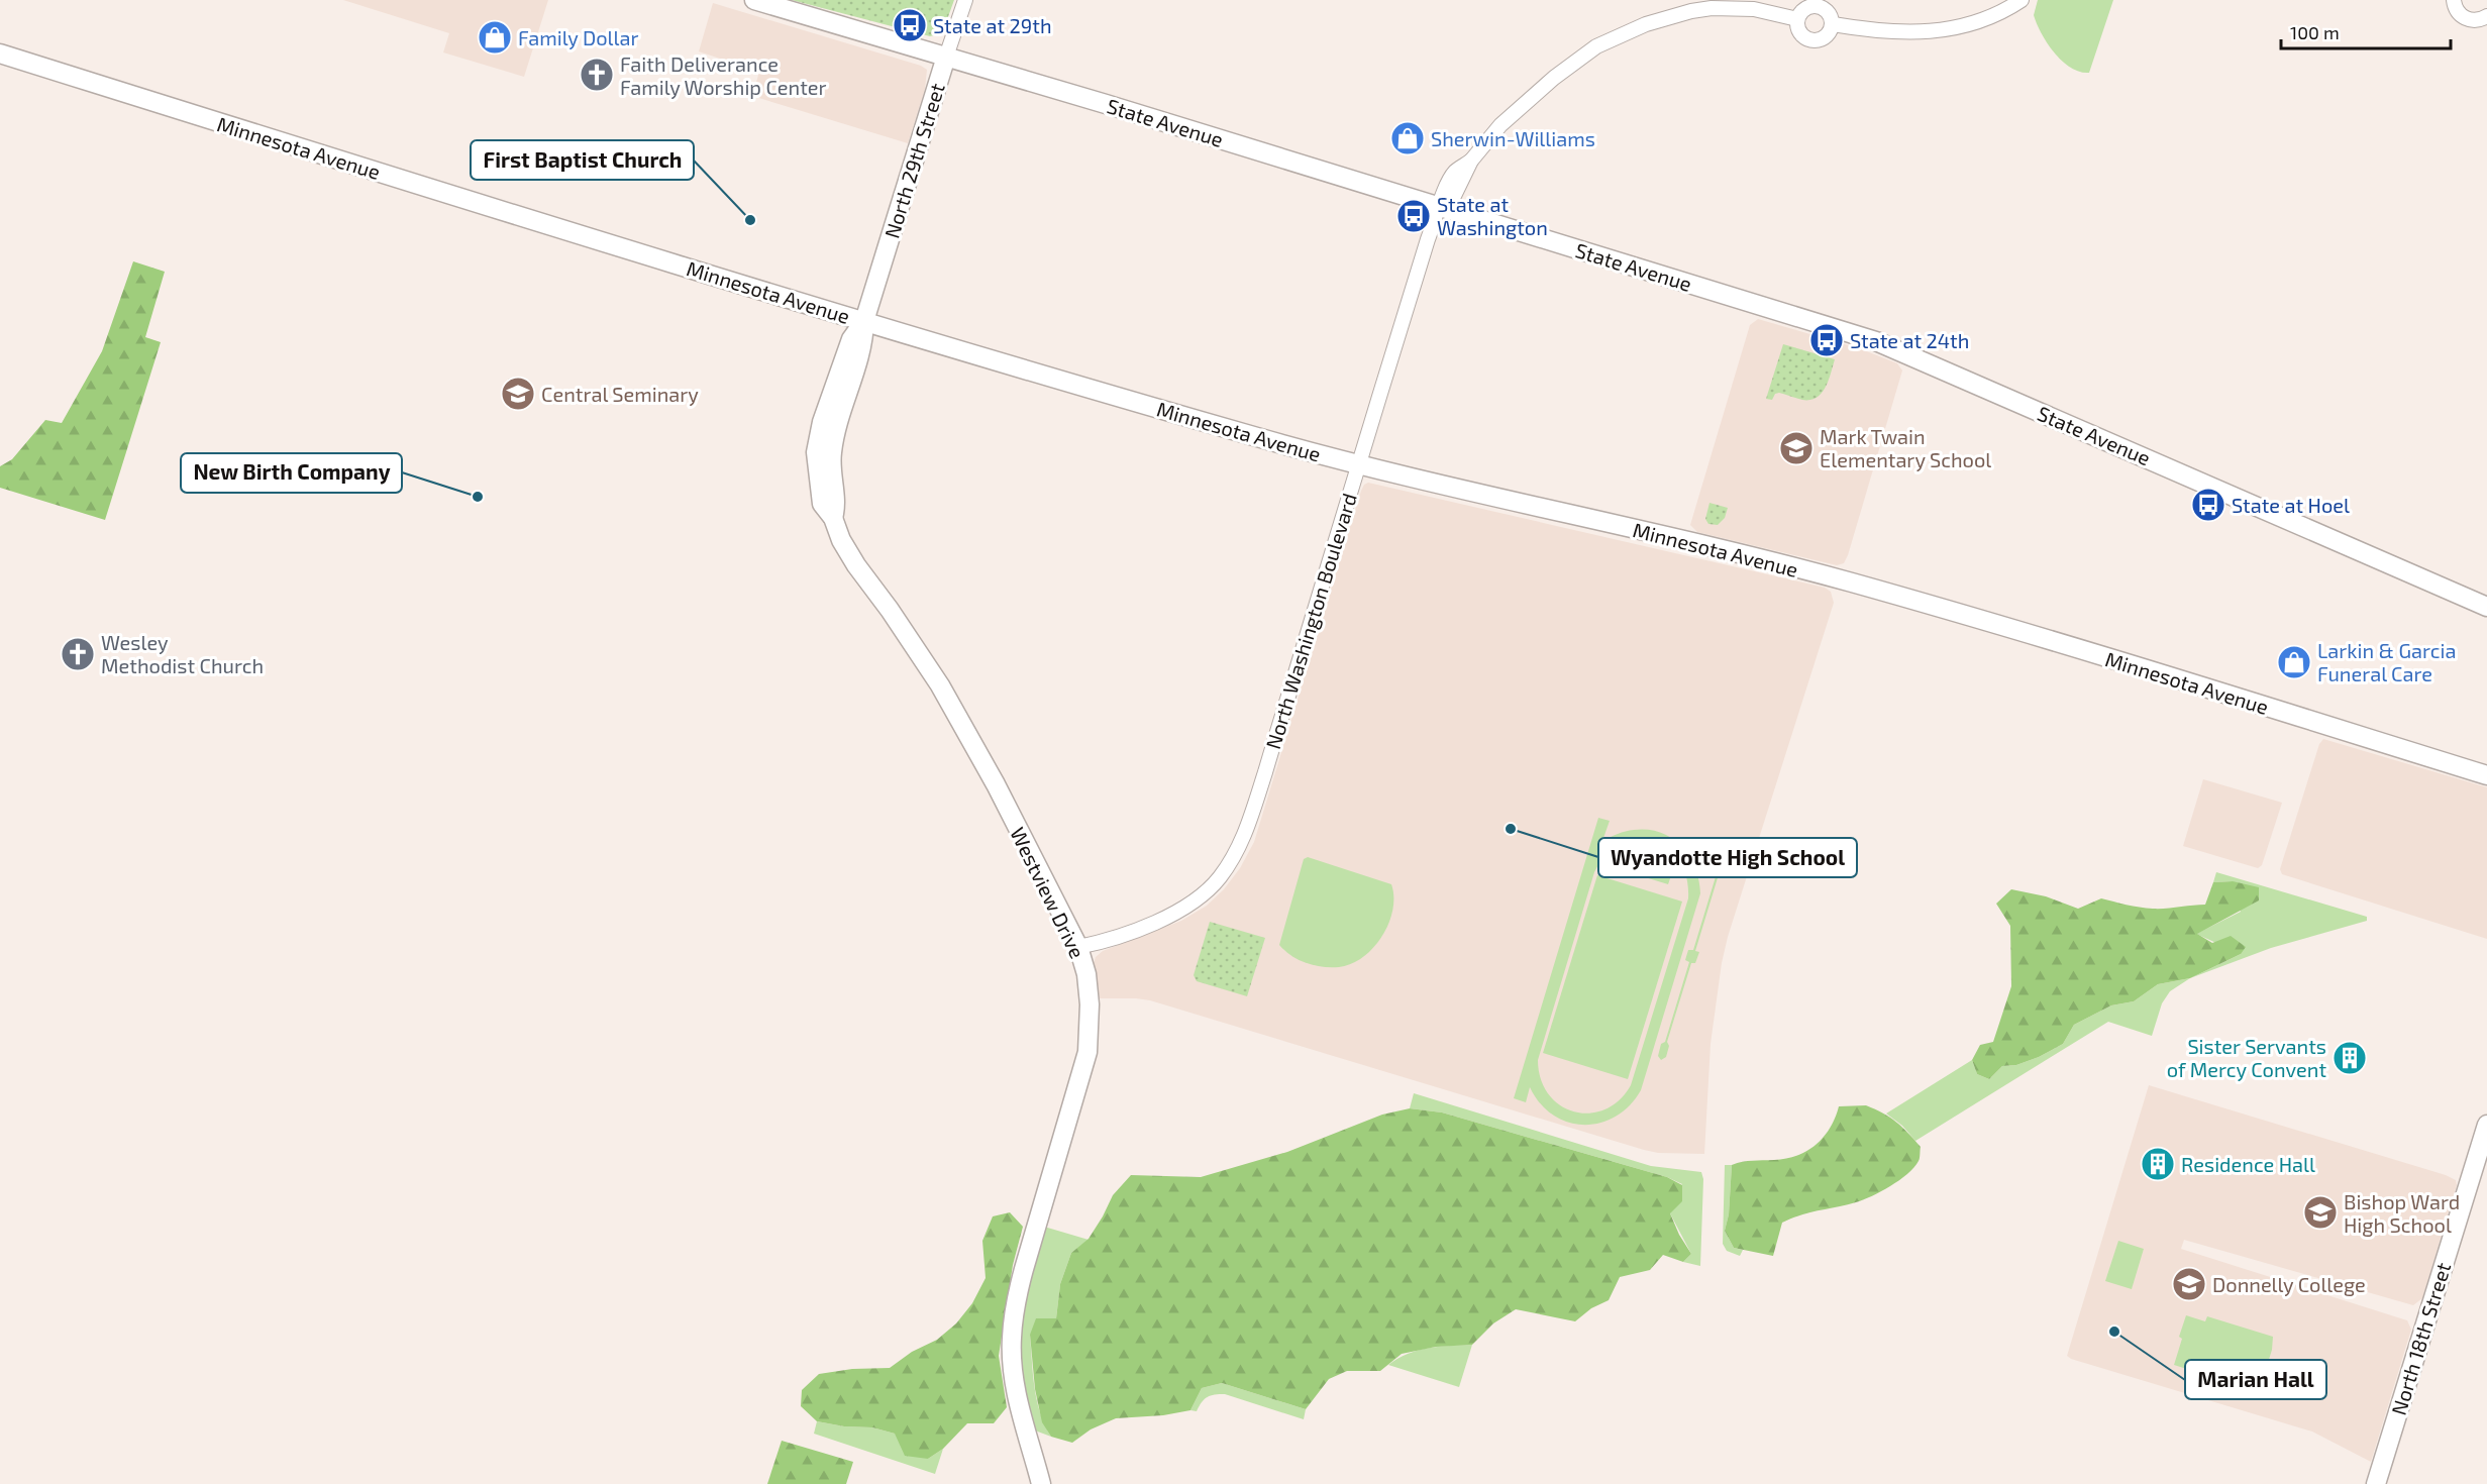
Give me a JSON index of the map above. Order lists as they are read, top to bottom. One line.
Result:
{"streets":{"main road":["State Avenue","Minnesota Avenue","North 29th Street","Westview Drive","North 18th Street"],"street":["North Washington Boulevard"]},"crossings":[["State Avenue","North 29th Street"],["State Avenue","North Washington Boulevard"],["Minnesota Avenue","North 29th Street"],["Minnesota Avenue","North Washington Boulevard"],["Minnesota Avenue","Westview Drive"],["North 29th Street","Westview Drive"],["North Washington Boulevard","Westview Drive"]],"places":{"bus stop":["State at 29th","State at Washington","State at 24th","State at Hoel"],"shop":["Family Dollar","Sherwin-Williams","Larkin & Garcia Funeral Care"],"church":["Faith Deliverance Family Worship Center","Wesley Methodist Church"],"other":["First Baptist Church","New Birth Company","Wyandotte High School","Marian Hall"],"school or university":["Central Seminary","Mark Twain Elementary School","Bishop Ward High School","Donnelly College"],"building":["Sister Servants of Mercy Convent","Residence Hall"]},"scale_bar":"100 m"}
